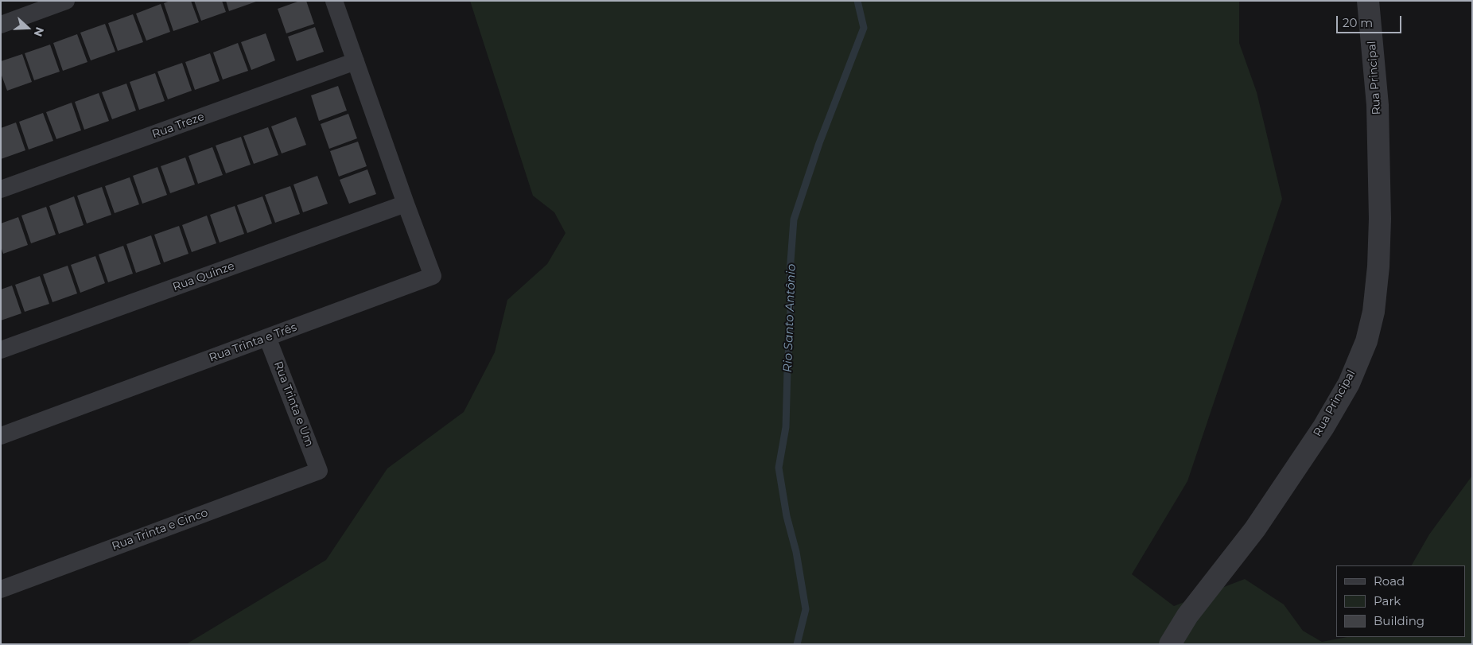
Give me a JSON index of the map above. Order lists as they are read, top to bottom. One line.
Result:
{"streets":{"street":["Rua Principal","Rua Treze","Rua Quinze","Rua Trinta e Três","Rua Trinta e Um","Rua Trinta e Cinco"]},"crossings":[["Rua Quinze","Rua Trinta e Três"],["Rua Trinta e Três","Rua Trinta e Um"],["Rua Trinta e Um","Rua Trinta e Cinco"]],"water":["Rio Santo Antônio"],"legend":["Road","Park","Building"],"scale_bar":"20 m","north":"right"}
